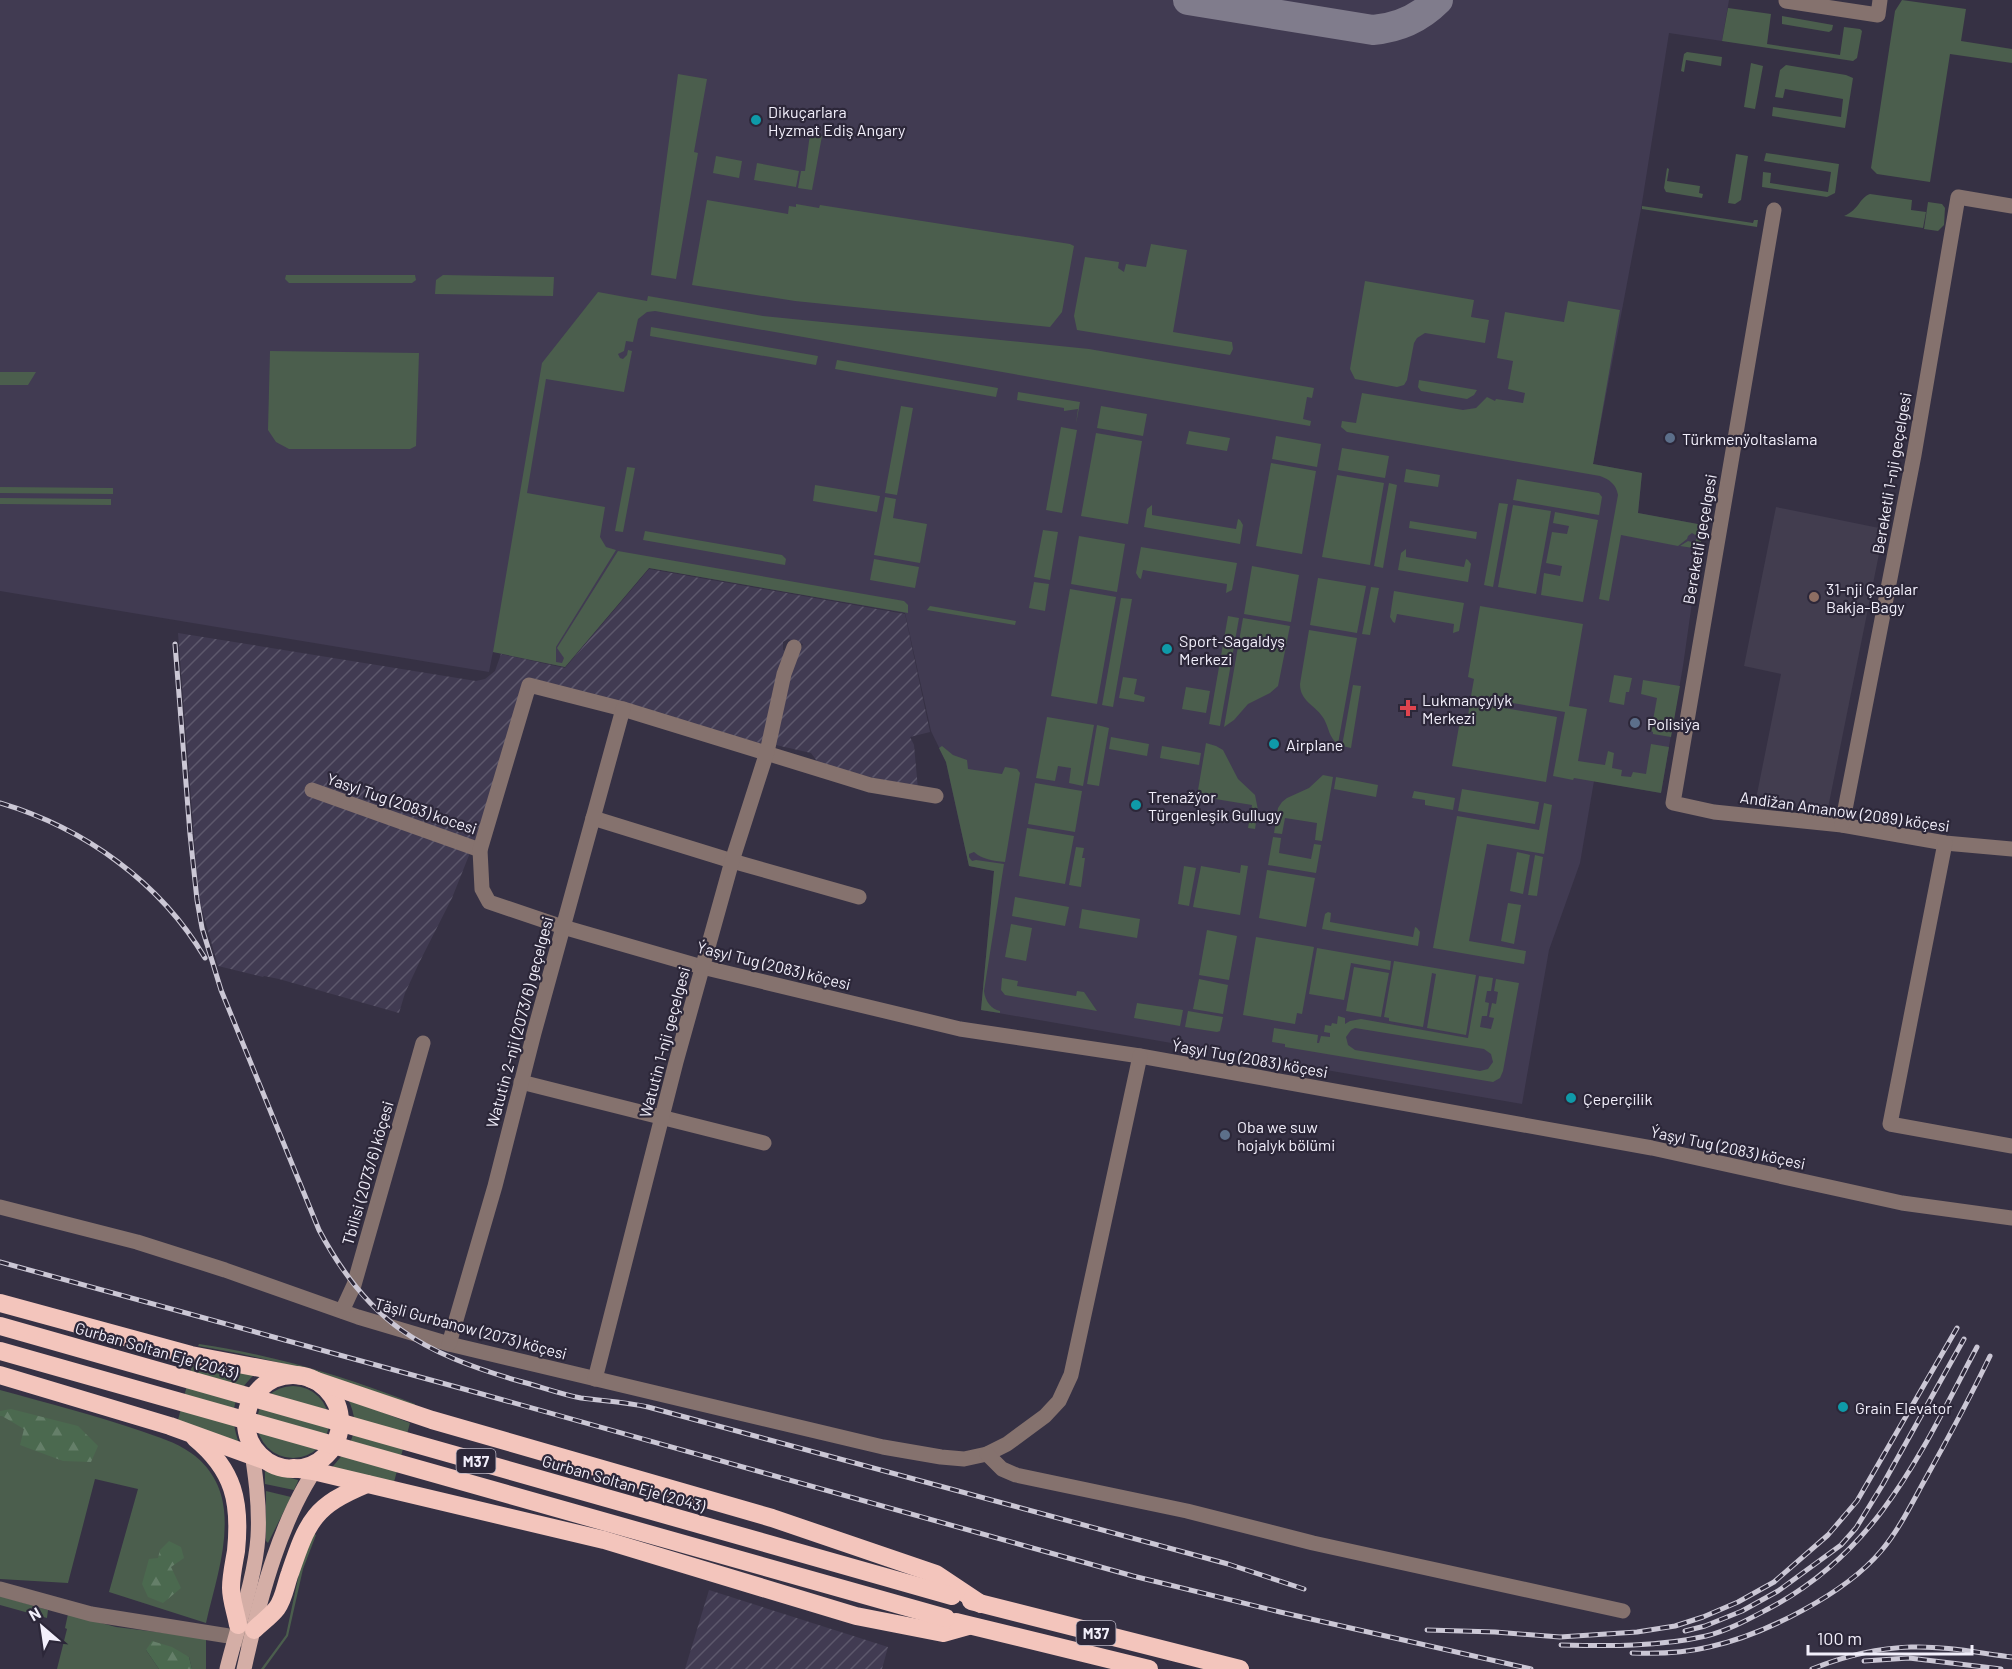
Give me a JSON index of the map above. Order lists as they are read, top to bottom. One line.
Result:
{"streets":{"highway":["Gurban Soltan Eje (2043)","M37"],"street":["Bereketli 1-nji geçelgesi","Bereketli geçelgesi","Yasyl Tug (2083) kocesi","Andižan Amanow (2089) köçesi","Ýaşyl Tug (2083) köçesi","Watutin 2-nji (2073/6) geçelgesi","Watutin 1-nji geçelgesi","Tbilisi (2073/6) köçesi","Täşli Gurbanow (2073) köçesi"]},"crossings":[["Bereketli 1-nji geçelgesi","Andižan Amanow (2089) köçesi"],["Bereketli geçelgesi","Andižan Amanow (2089) köçesi"],["Yasyl Tug (2083) kocesi","Ýaşyl Tug (2083) köçesi"],["Ýaşyl Tug (2083) köçesi","Watutin 2-nji (2073/6) geçelgesi"],["Ýaşyl Tug (2083) köçesi","Watutin 1-nji geçelgesi"],["Watutin 2-nji (2073/6) geçelgesi","Täşli Gurbanow (2073) köçesi"],["Watutin 1-nji geçelgesi","Täşli Gurbanow (2073) köçesi"],["Tbilisi (2073/6) köçesi","Täşli Gurbanow (2073) köçesi"]],"places":{"other":["Dikuçarlara Hyzmat Ediş Angary","Türkmenÿoltaslama","31-nji Çagalar Bakja-Bagy","Sport-Sagaldyş Merkezi","Polisiýa","Airplane","Trenažýor Türgenleşik Gullugy","Çeperçilik","Oba we suw hojalyk bölümi","Grain Elevator"],"health":["Lukmançylyk Merkezi"]},"scale_bar":"100 m","north":"top left"}
